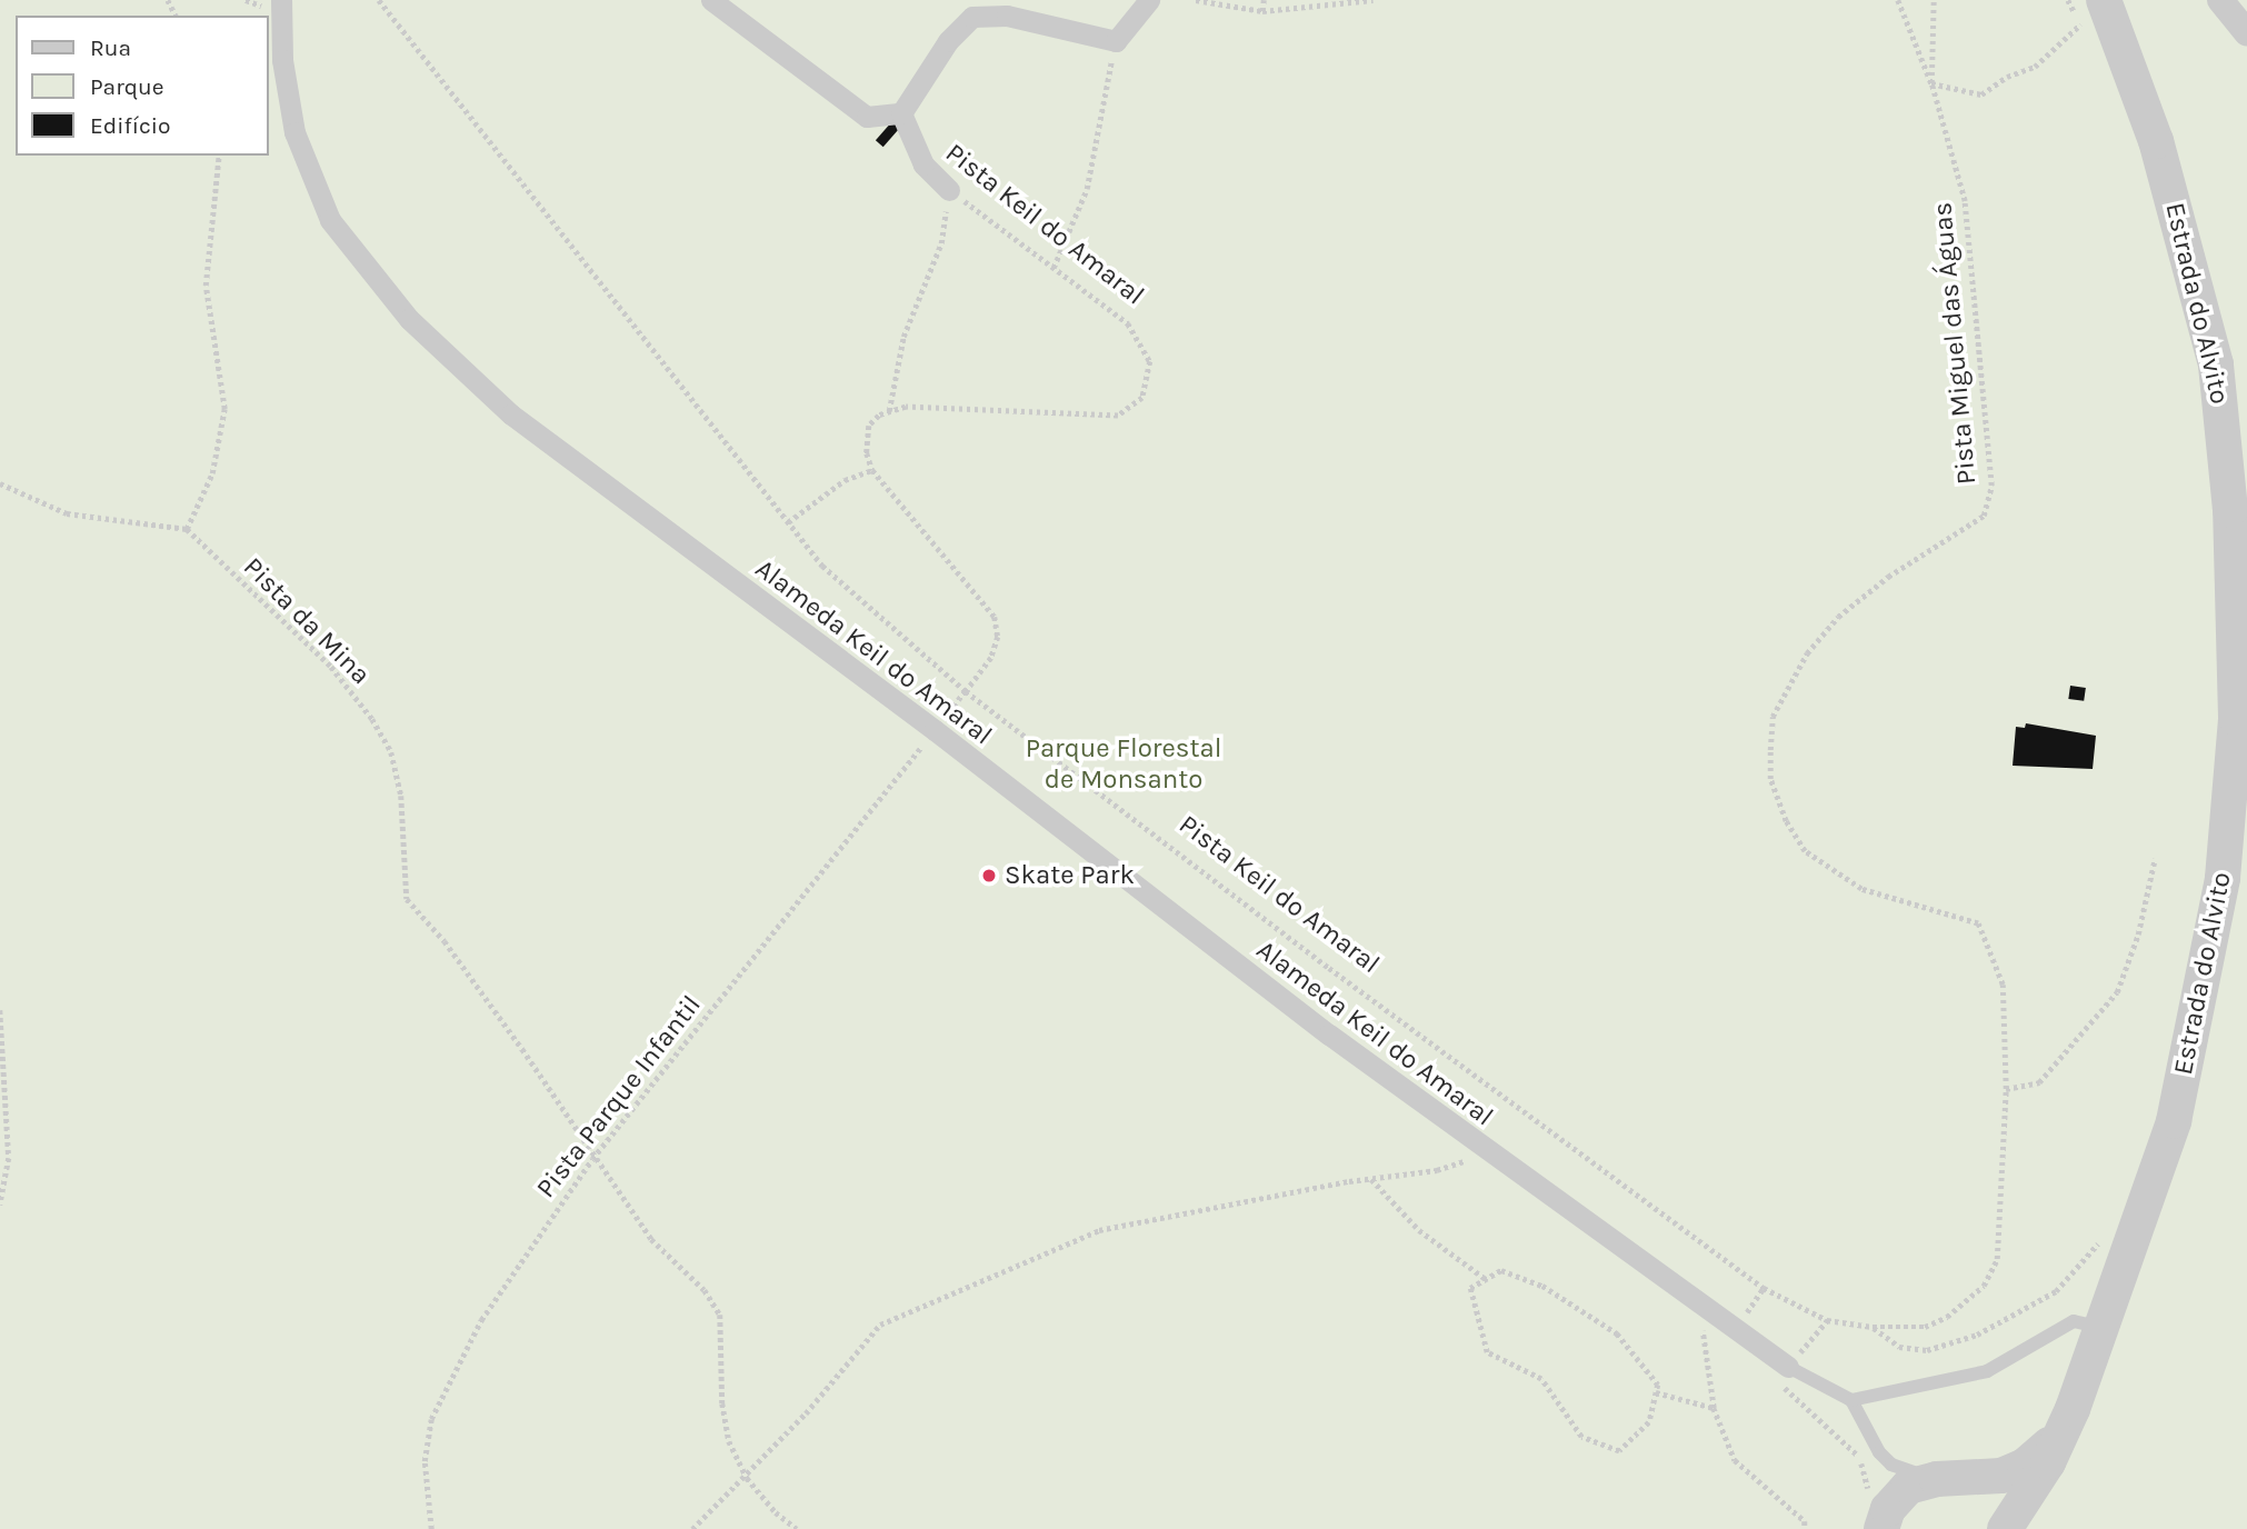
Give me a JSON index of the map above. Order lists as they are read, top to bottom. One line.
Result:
{"streets":{"street":["Pista Keil do Amaral","Estrada do Alvito","Alameda Keil do Amaral"],"path":["Pista Miguel das Águas","Pista da Mina","Pista Parque Infantil"]},"crossings":[["Pista Keil do Amaral","Pista Miguel das Águas"],["Pista da Mina","Pista Parque Infantil"],["Alameda Keil do Amaral","Pista Parque Infantil"]],"parks":["Parque Florestal de Monsanto"],"places":["Skate Park"],"legend":["Rua","Parque","Edifício"]}
